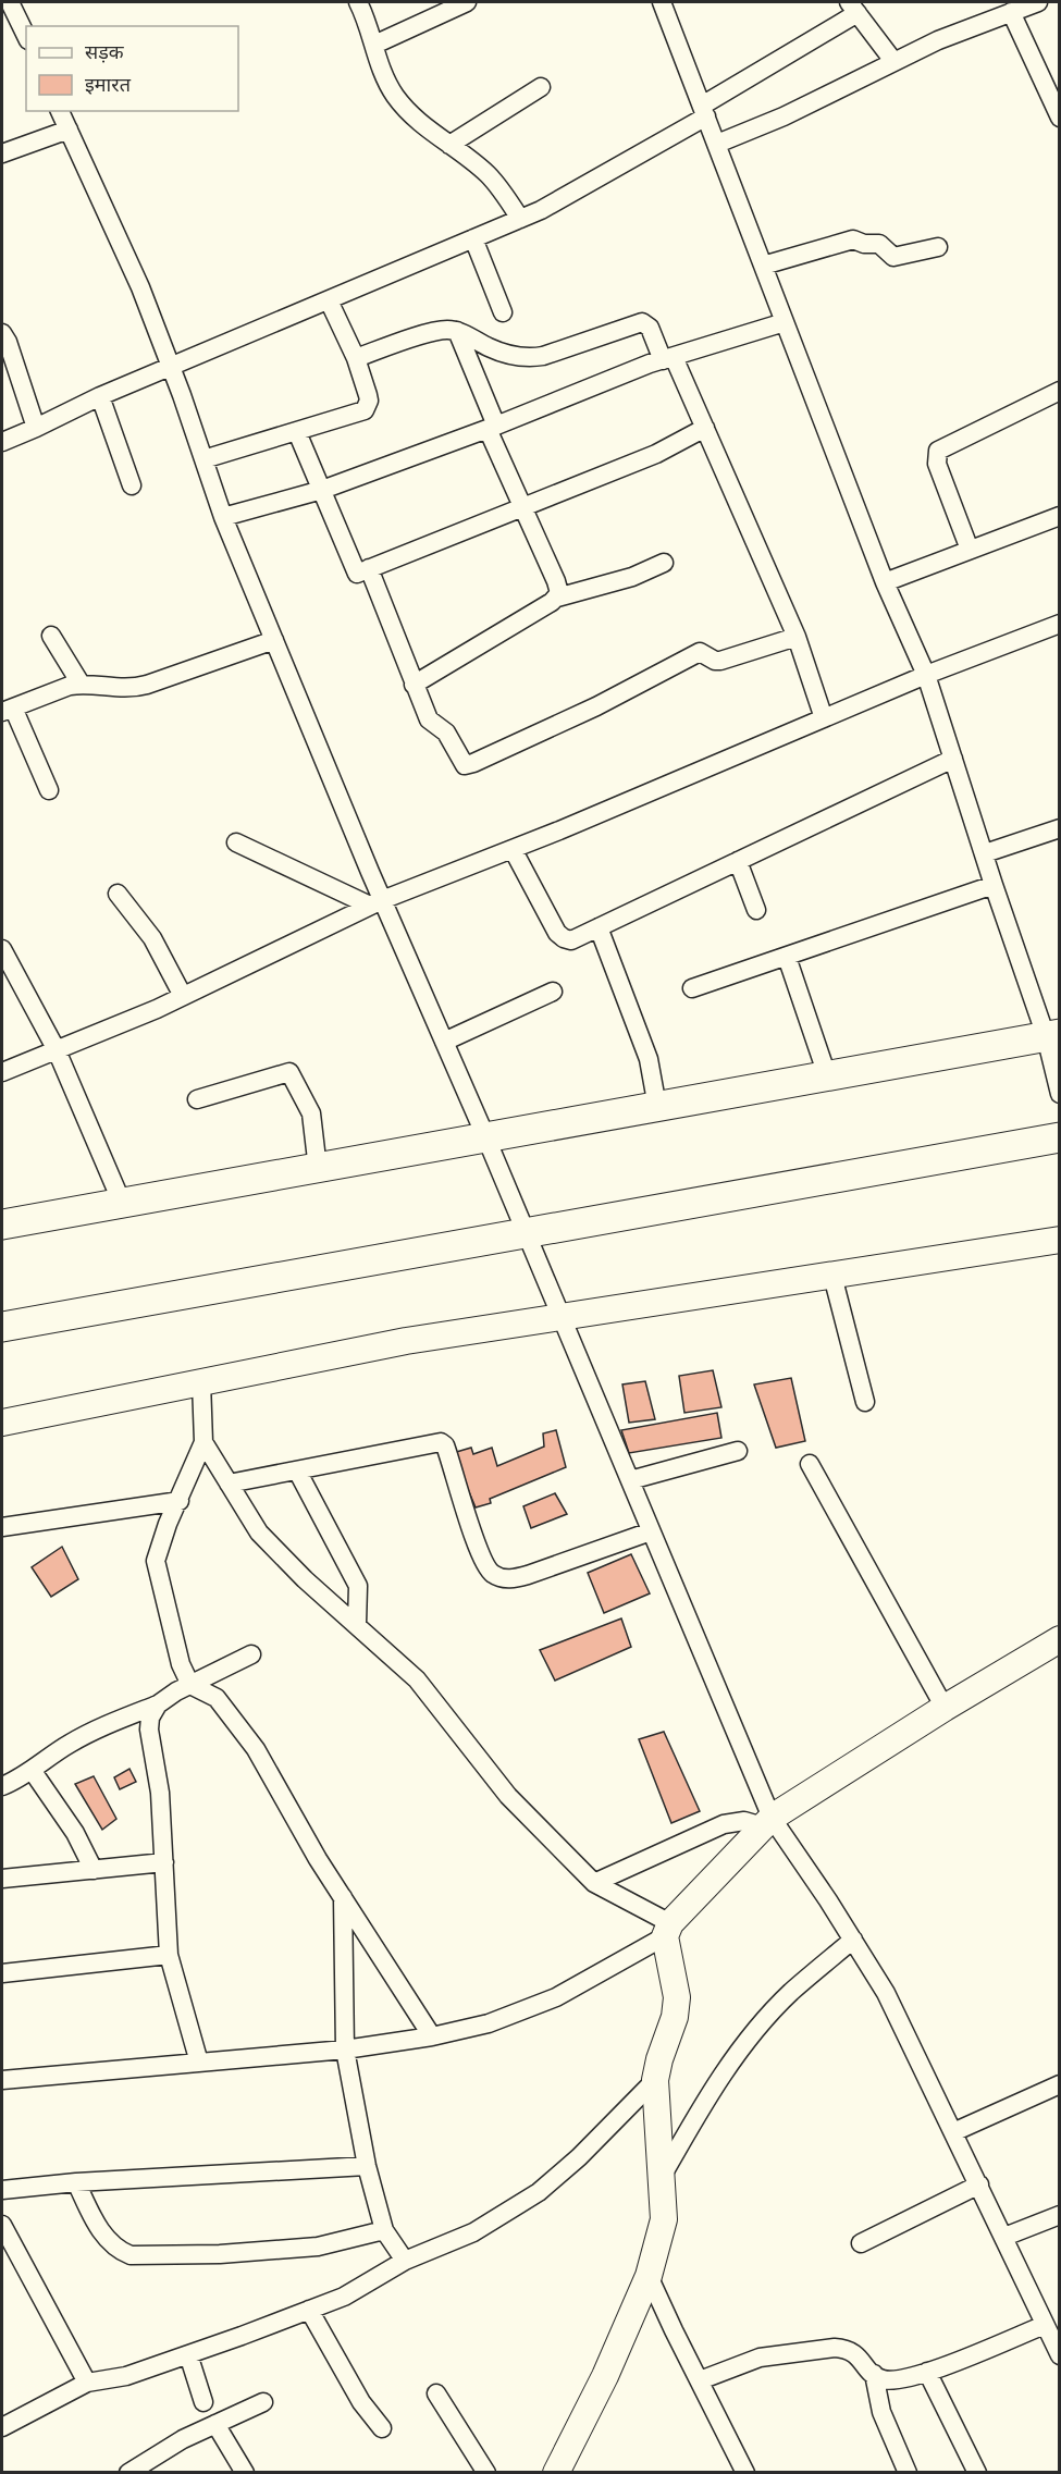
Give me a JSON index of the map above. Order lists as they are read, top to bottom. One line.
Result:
{"legend":["सड़क","इमारत"]}
